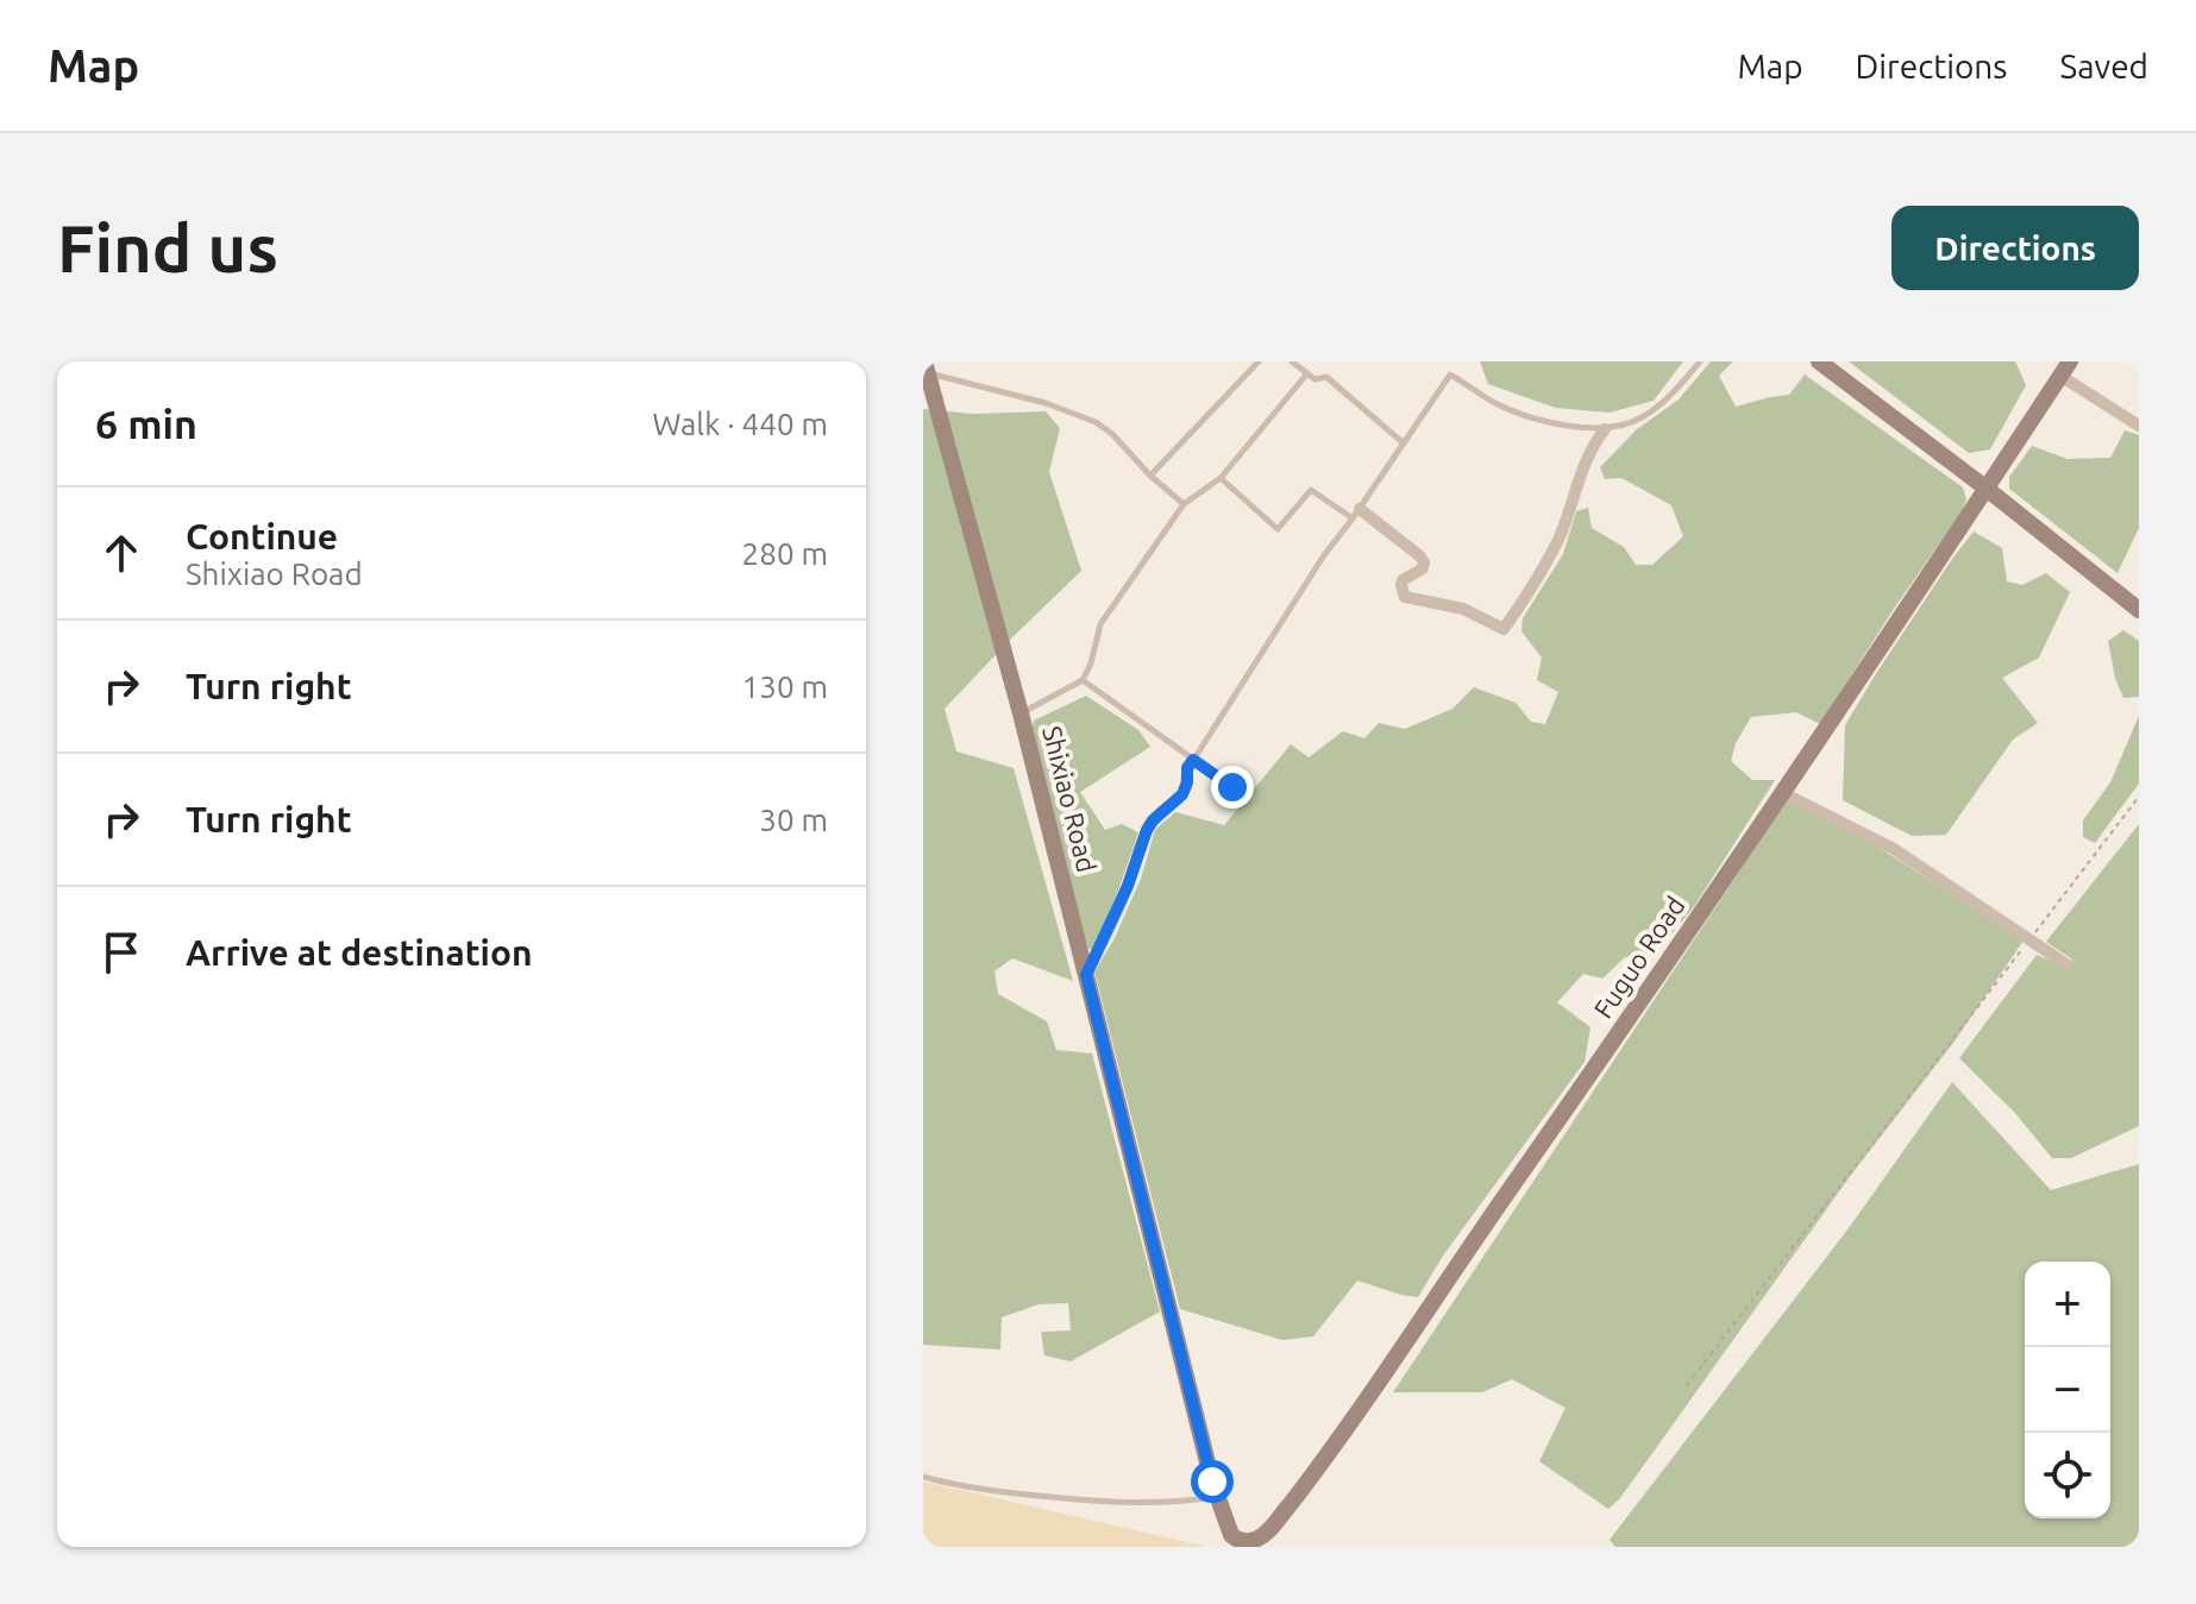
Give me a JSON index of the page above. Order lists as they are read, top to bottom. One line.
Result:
{"streets":{"street":["Shixiao Road","Fuguo Road"]},"crossings":[["Shixiao Road","Fuguo Road"]],"page":{"header":"Map","nav":["Map","Directions","Saved"],"buttons":"Directions","title":"Find us","heading":["6 min","Walk · 440 m"],"list":[["Continue","Shixiao Road","280 m"],["Turn right","130 m"],["Turn right","30 m"],"Arrive at destination"],"map_buttons":["+","−"]}}
